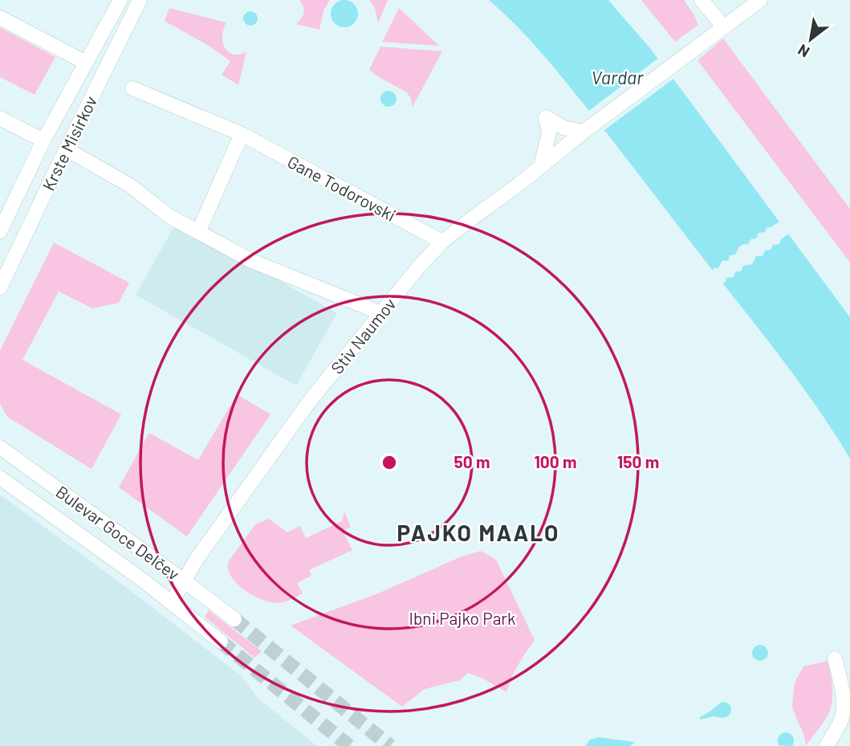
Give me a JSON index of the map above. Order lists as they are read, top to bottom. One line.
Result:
{"streets":{"street":["Krste Misirkov","Gane Todorovski","Stiv Naumov","Bulevar Goce Delčev"]},"crossings":[["Gane Todorovski","Stiv Naumov"],["Stiv Naumov","Bulevar Goce Delčev"]],"districts":["PAJKO MAALO"],"water":["Vardar"],"parks":["Ibni Pajko Park"],"north":"bottom left","rings":["50 m","100 m","150 m"]}
